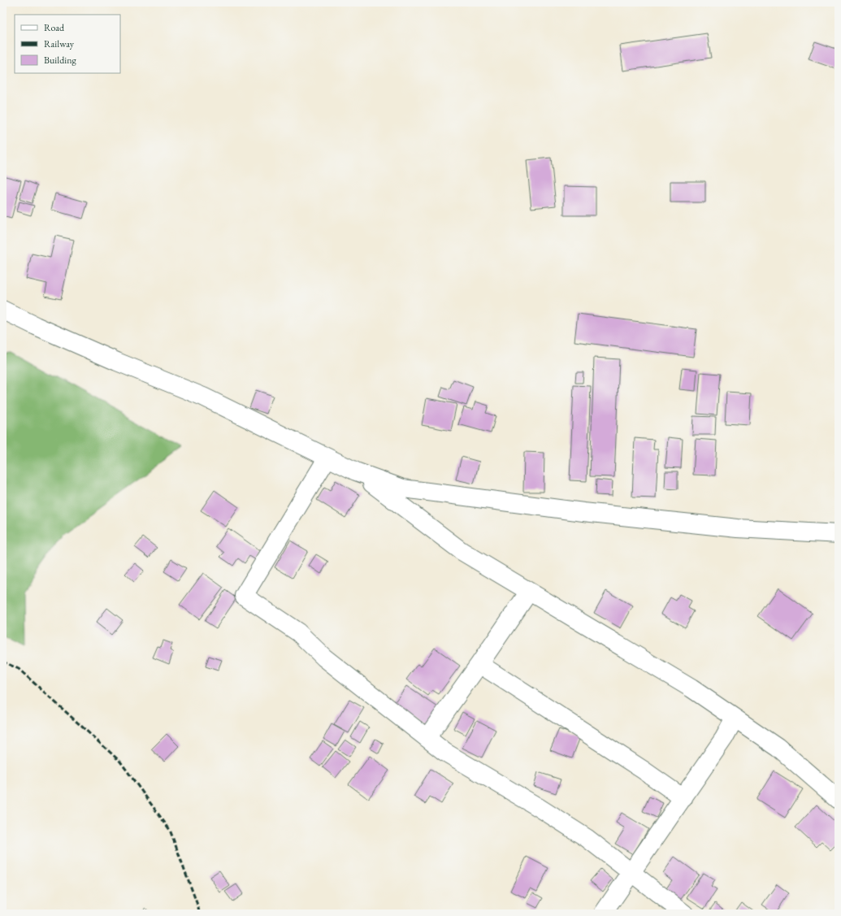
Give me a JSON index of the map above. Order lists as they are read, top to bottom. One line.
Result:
{"legend":["Road","Railway","Building"]}
